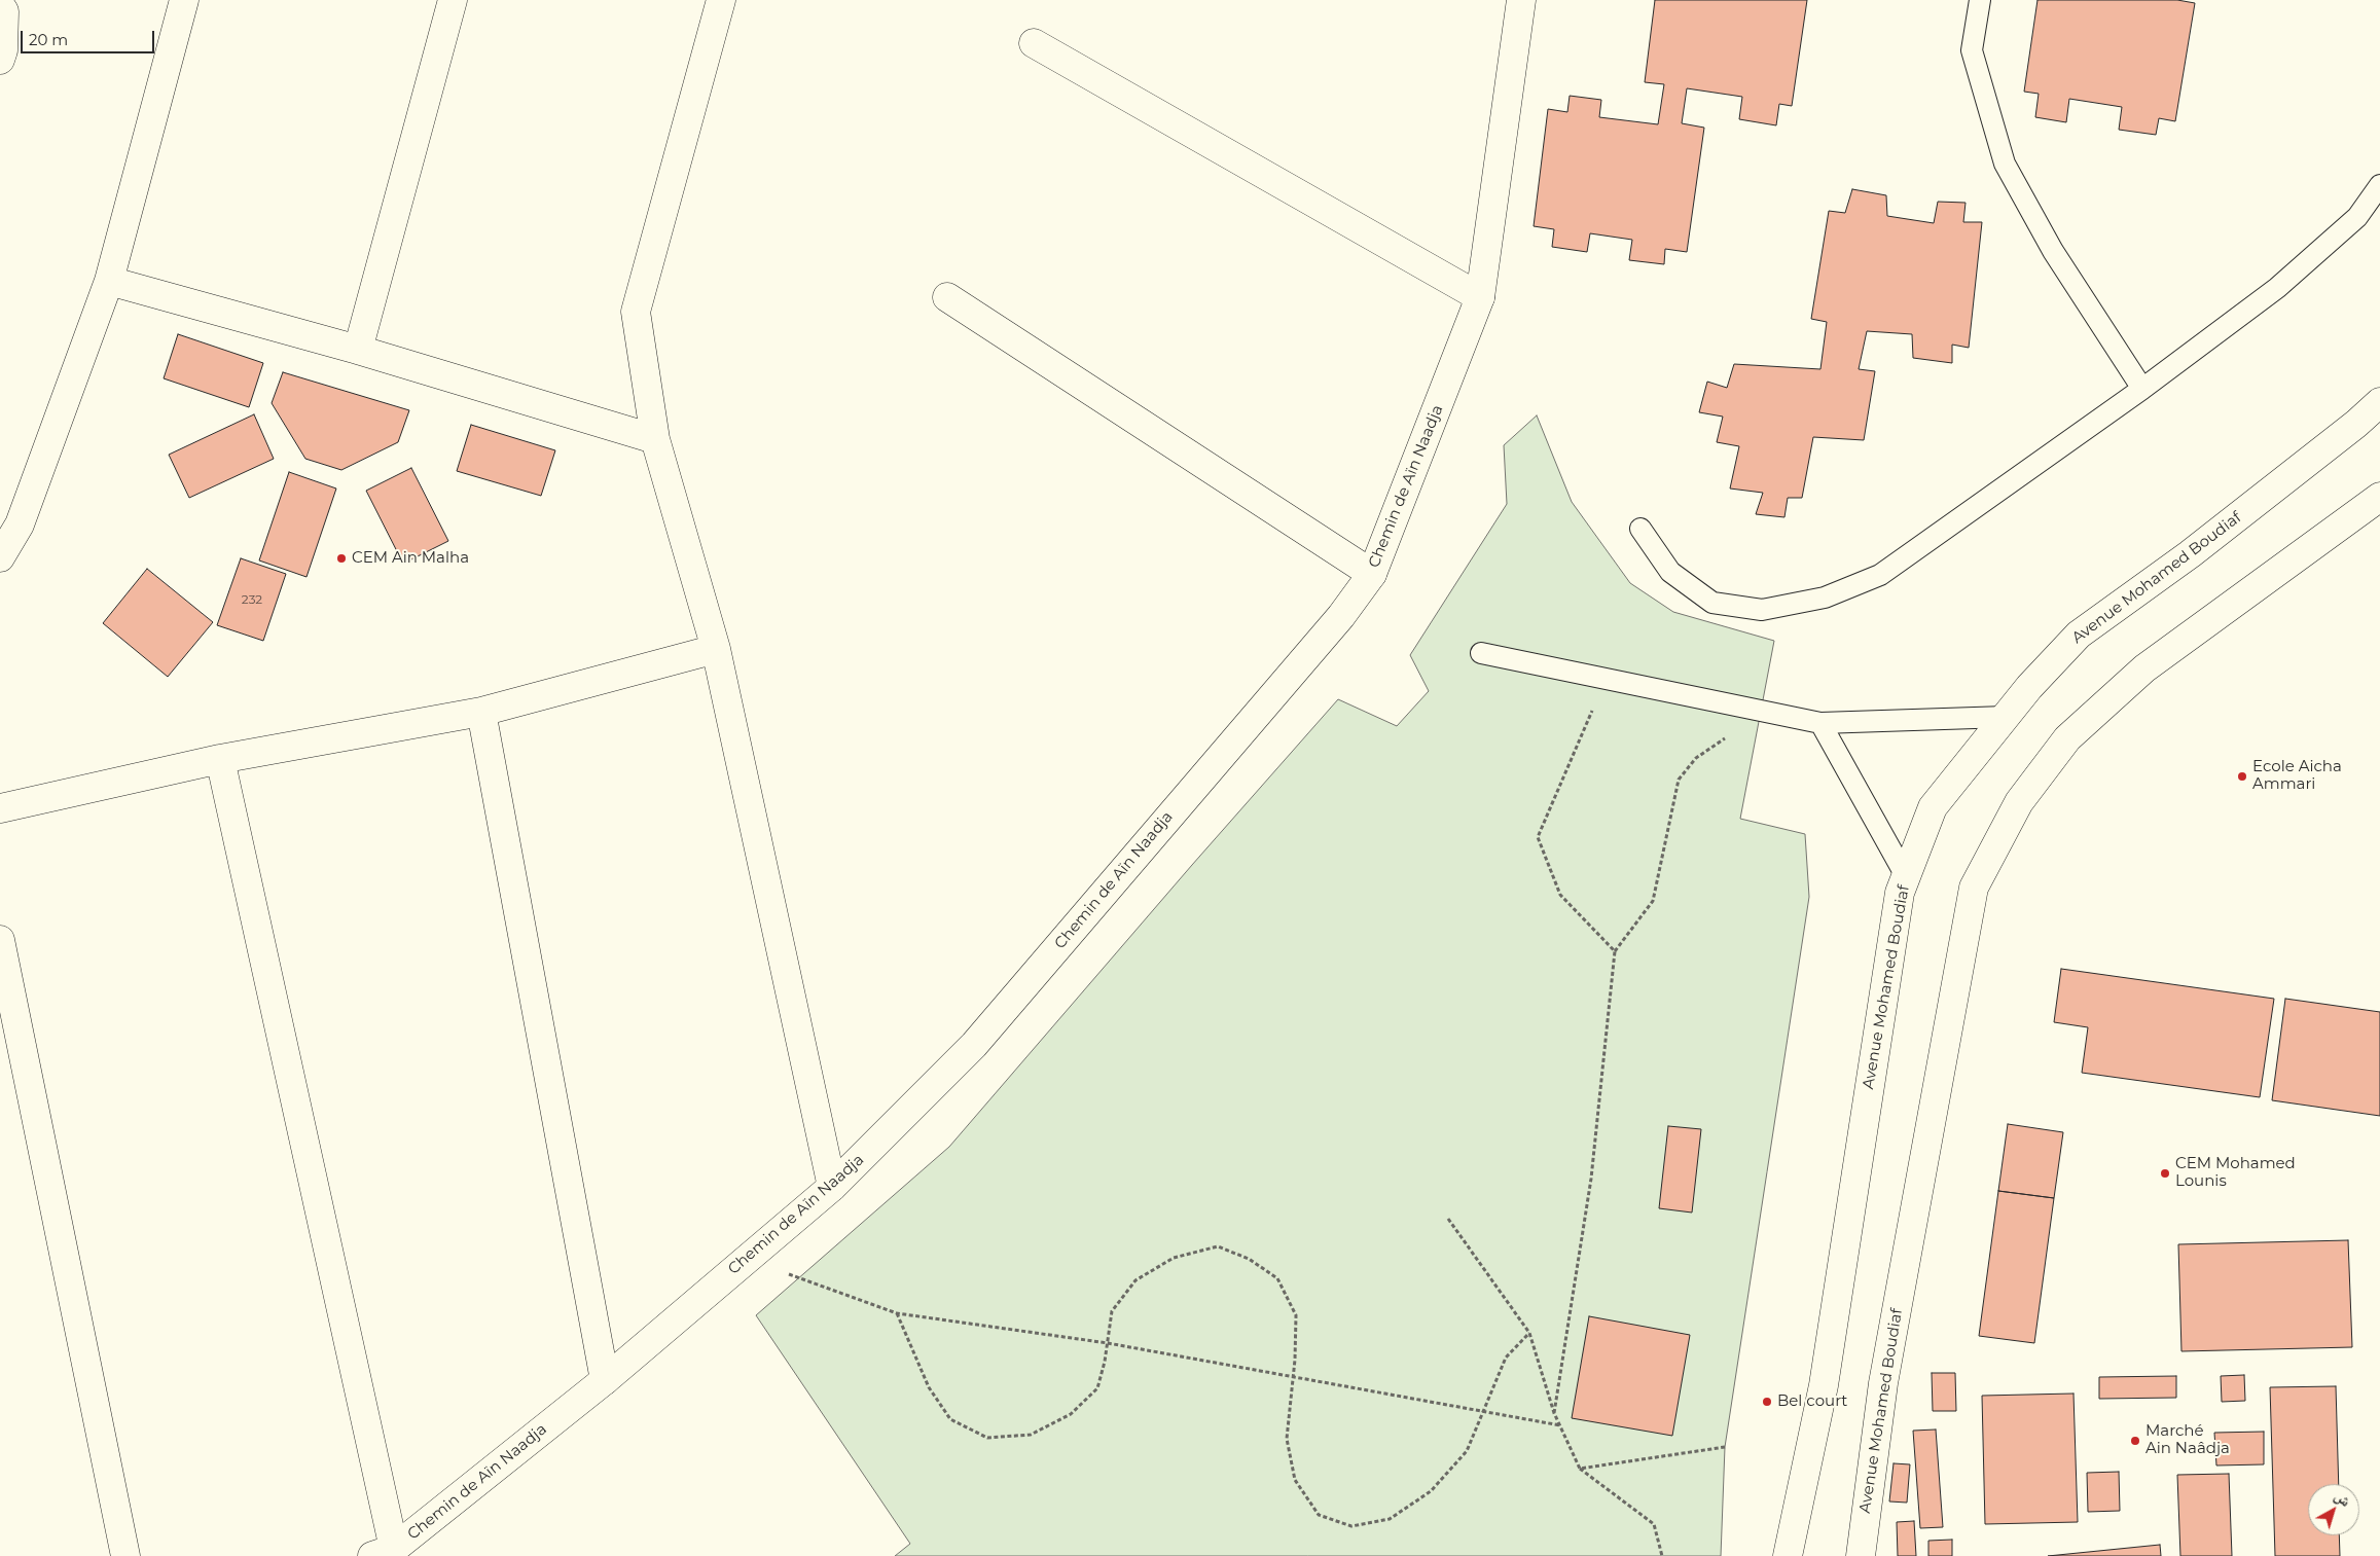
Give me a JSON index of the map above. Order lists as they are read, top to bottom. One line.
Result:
{"streets":{"street":["Chemin de Aïn Naadja","Avenue Mohamed Boudiaf"]},"places":["CEM Ain Malha","Ecole Aicha Ammari","CEM Mohamed Lounis","Bel court","Marché Ain Naâdja"],"house_numbers":["232"],"scale_bar":"20 m","north":"top right"}
